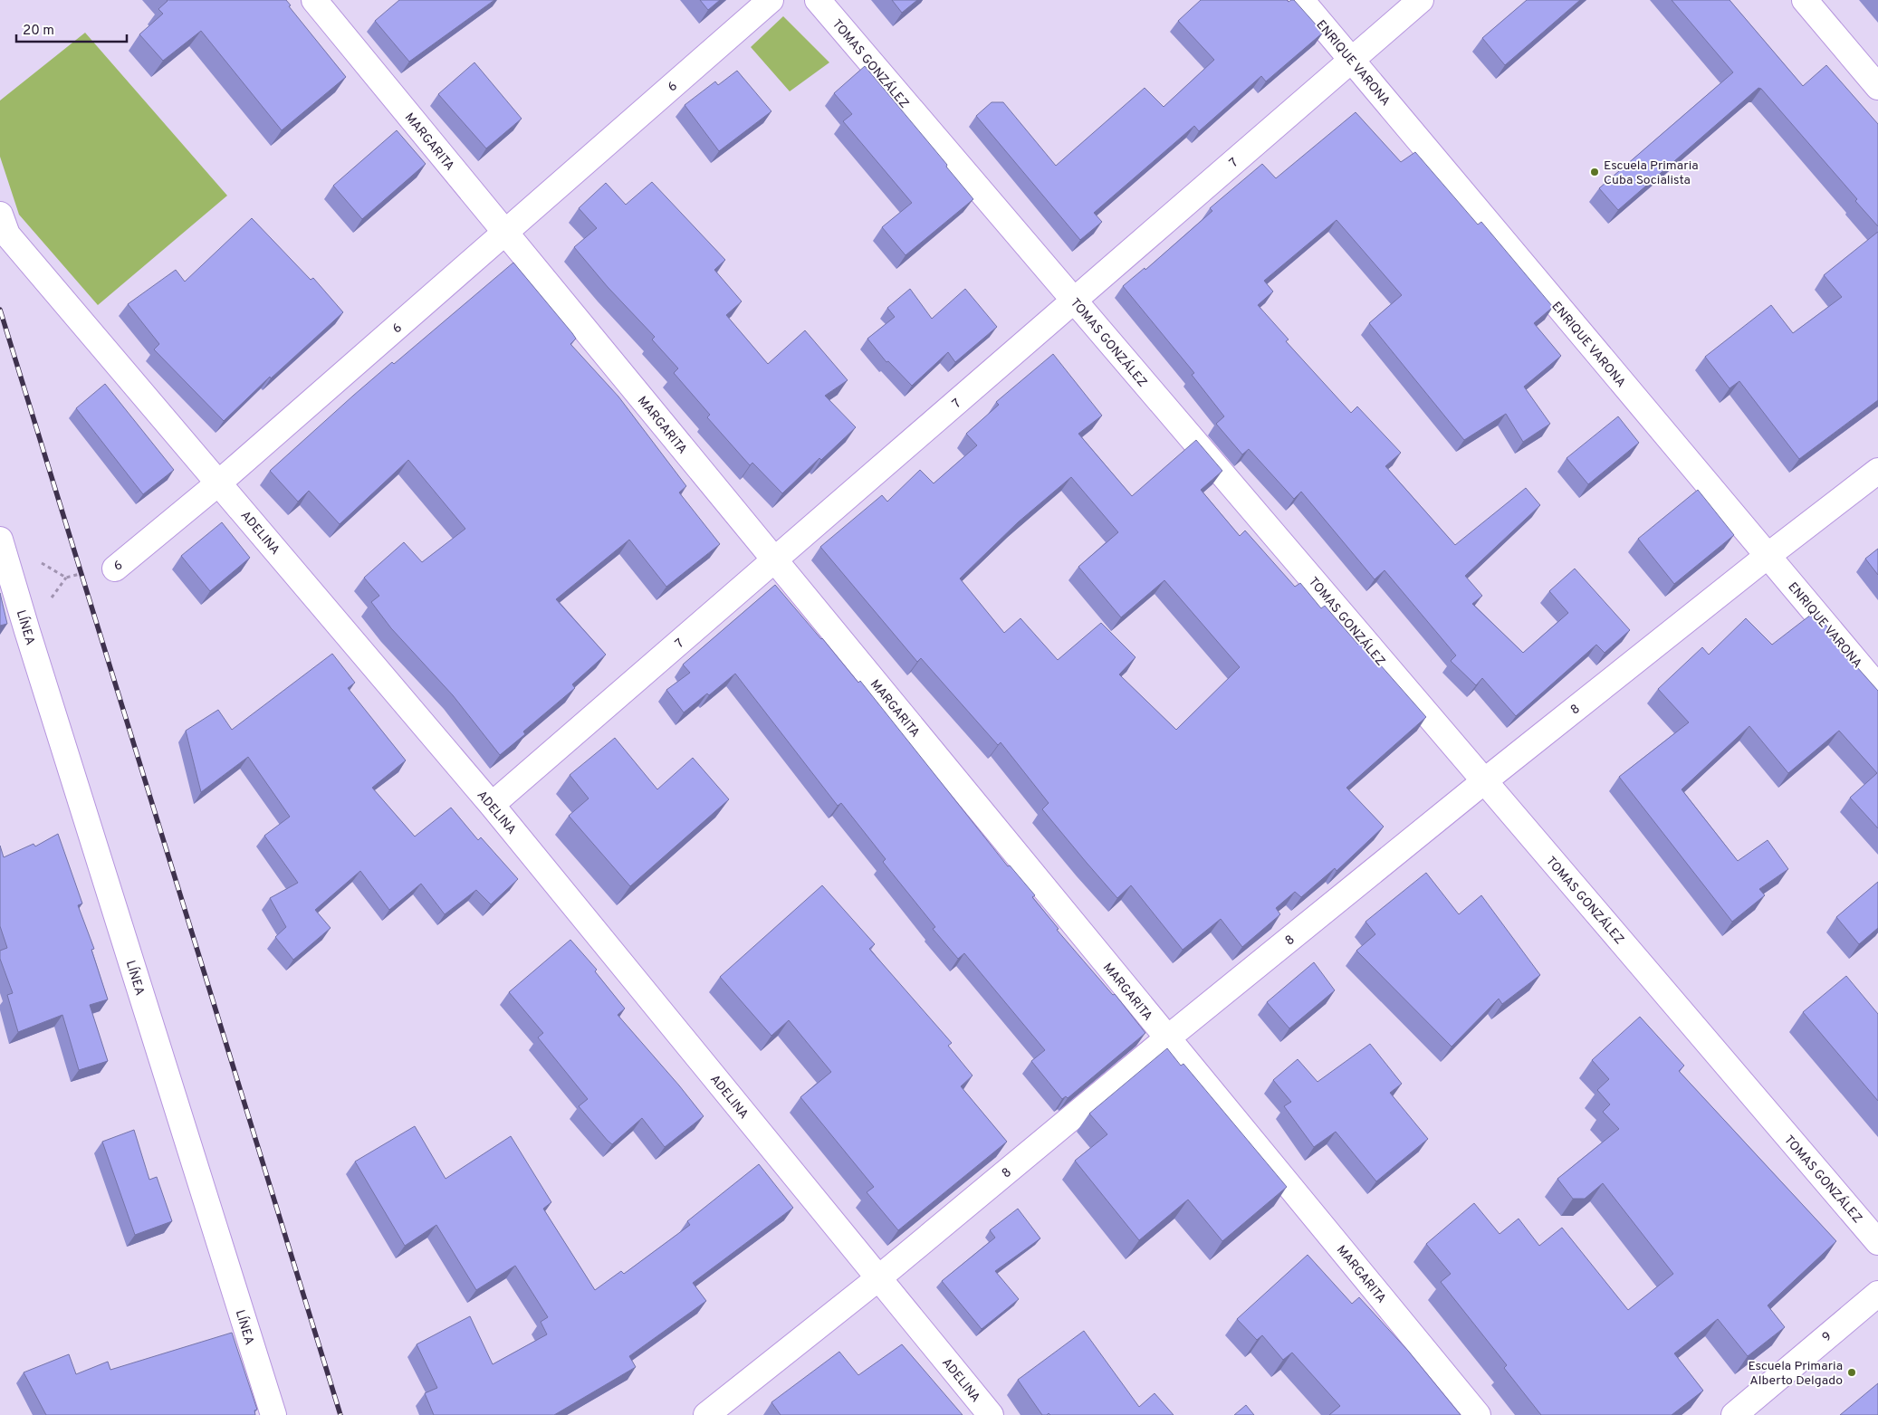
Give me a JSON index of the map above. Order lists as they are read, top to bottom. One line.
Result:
{"streets":{"street":["ENRIQUE VARONA","TOMAS GONZÁLEZ","6","MARGARITA","7","ADELINA","LÍNEA","8","9"]},"crossings":[["ENRIQUE VARONA","7"],["ENRIQUE VARONA","8"],["TOMAS GONZÁLEZ","7"],["TOMAS GONZÁLEZ","8"],["6","MARGARITA"],["6","ADELINA"],["6","LÍNEA"],["MARGARITA","7"],["MARGARITA","8"],["7","ADELINA"],["ADELINA","8"]],"places":["Escuela Primaria Cuba Socialista","Escuela Primaria Alberto Delgado"],"scale_bar":"20 m"}
